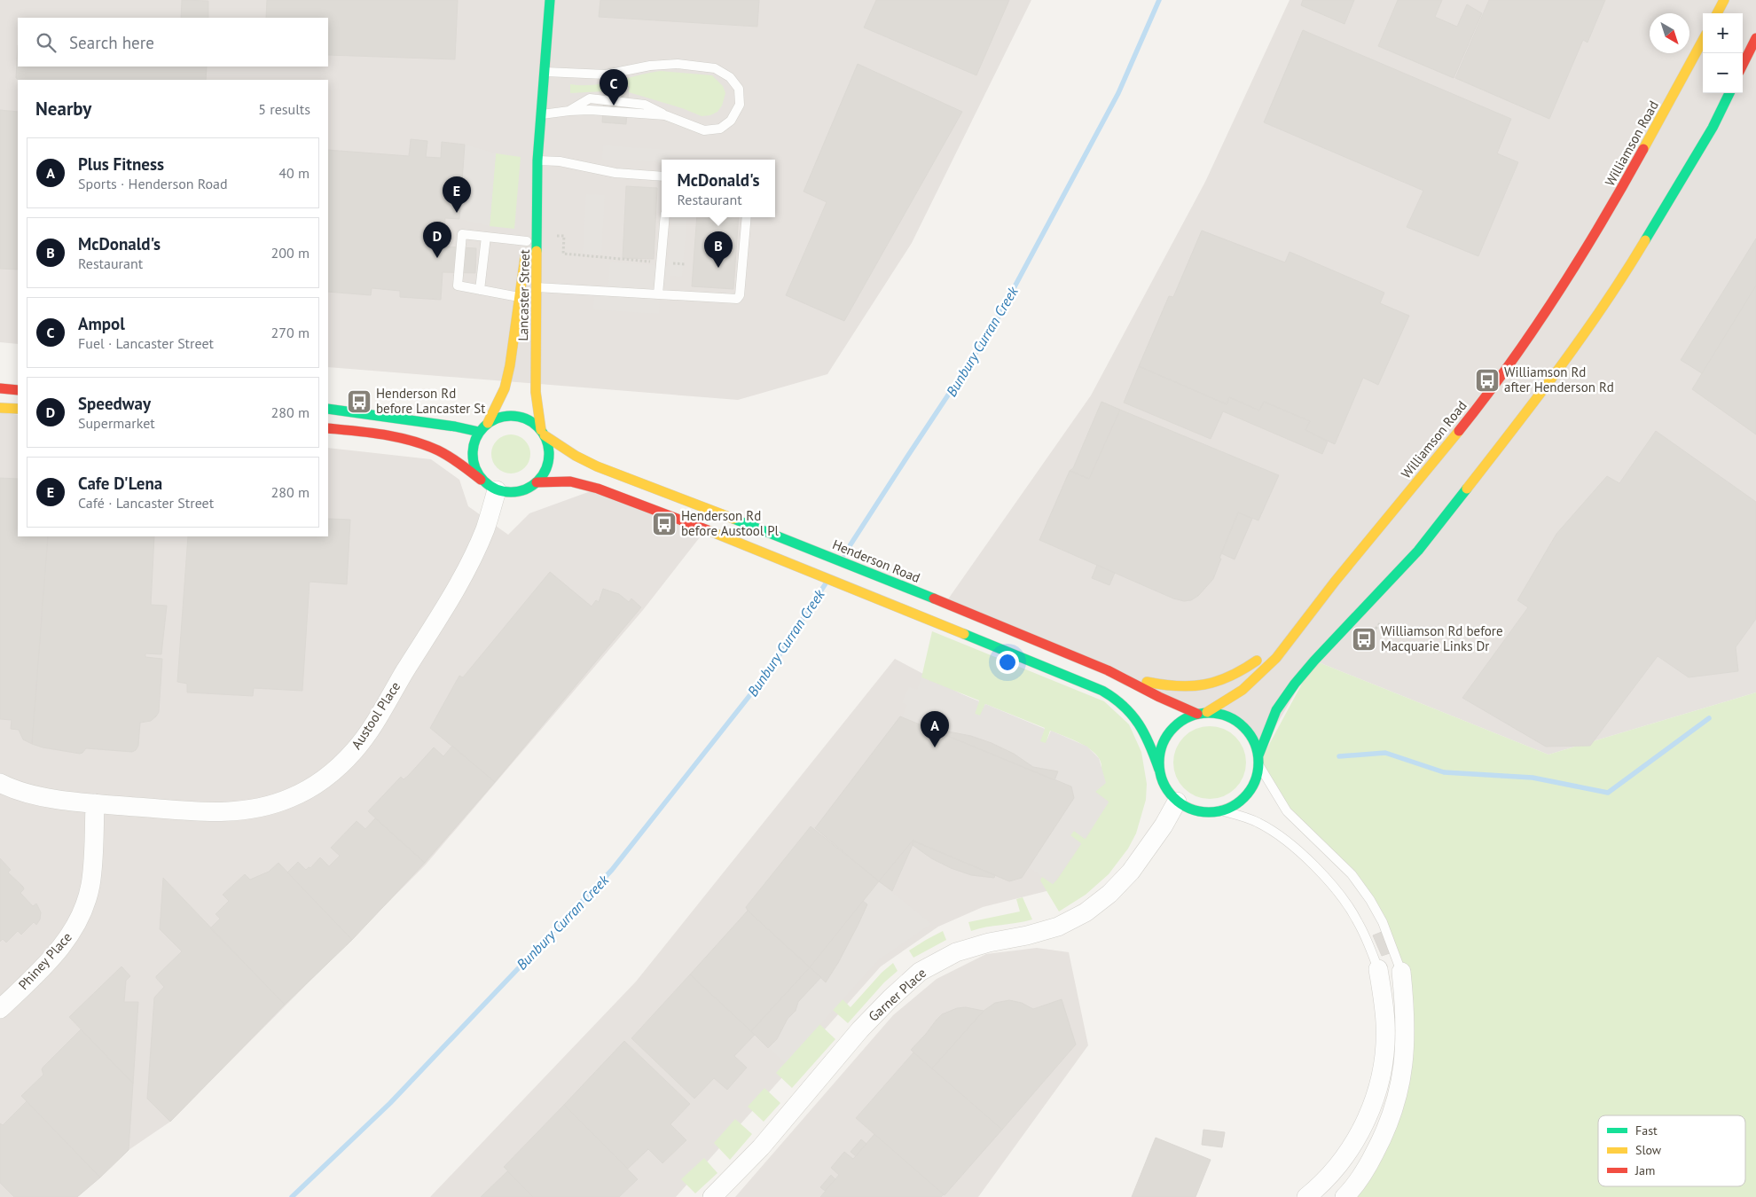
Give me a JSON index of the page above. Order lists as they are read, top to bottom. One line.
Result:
{"streets":{"main road":["Williamson Road","Lancaster Street","Henderson Road"],"street":["Austool Place","Phiney Place","Garner Place"]},"crossings":[["Williamson Road","Henderson Road"],["Williamson Road","Garner Place"],["Lancaster Street","Henderson Road"],["Lancaster Street","Austool Place"],["Henderson Road","Austool Place"],["Henderson Road","Garner Place"],["Austool Place","Phiney Place"]],"water":["Bunbury Curran Creek"],"places":{"bus stop":["Williamson Rd after Henderson Rd","Henderson Rd before Lancaster St","Henderson Rd before Austool Pl","Williamson Rd before Macquarie Links Dr"]},"legend":["Fast","Slow","Jam"],"north":"bottom right","page":{"map_buttons":["+","−"],"search":"Search here","pins":["C","E","D","B","A"],"heading":["Nearby","5 results"],"list":[{"mark":"A","name":"Plus Fitness","note":"Sports · Henderson Road","value":"40 m"},{"mark":"B","name":"McDonald's","note":"Restaurant","value":"200 m"},{"mark":"C","name":"Ampol","note":"Fuel · Lancaster Street","value":"270 m"},{"mark":"D","name":"Speedway","note":"Supermarket","value":"280 m"},{"mark":"E","name":"Cafe D'Lena","note":"Café · Lancaster Street","value":"280 m"}],"popup":["McDonald's","Restaurant"]}}
